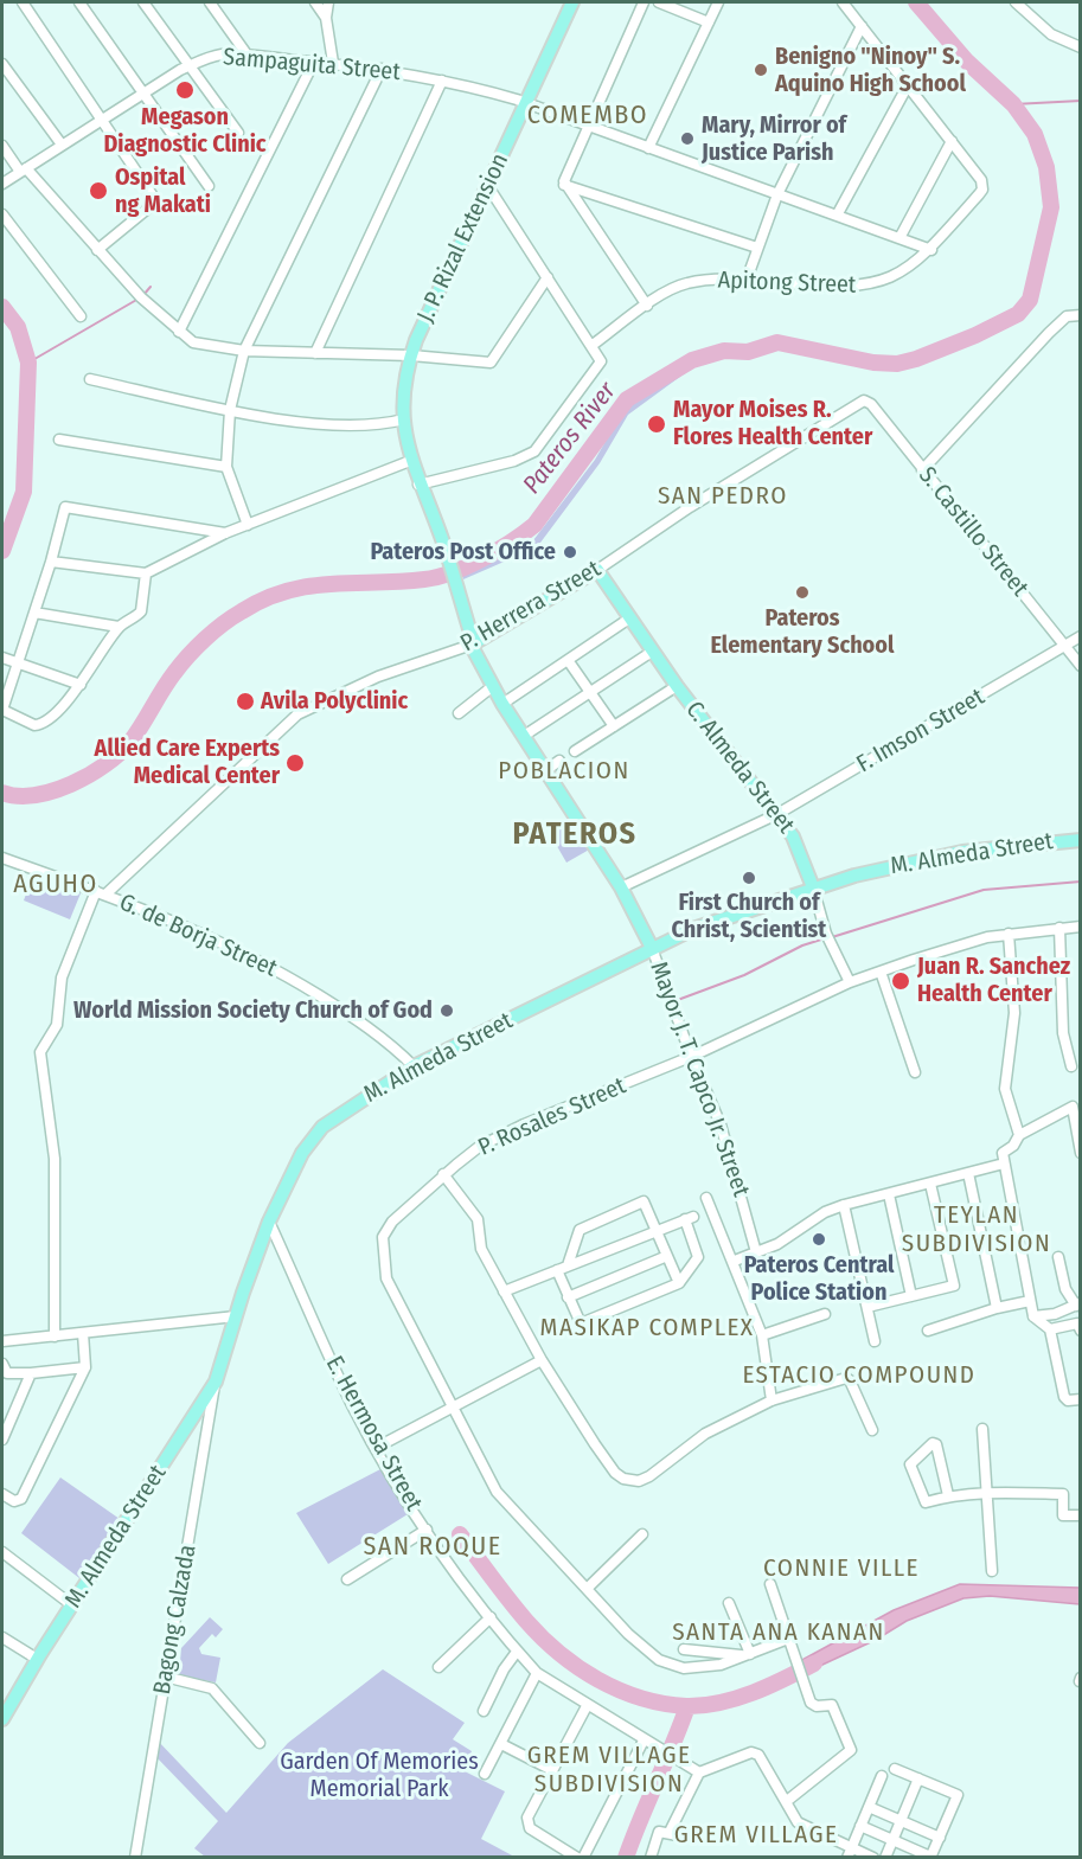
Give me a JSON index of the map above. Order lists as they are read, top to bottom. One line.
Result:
{"streets":{"main road":["J. P. Rizal Extension","P. Herrera Street","C. Almeda Street","M. Almeda Street"],"street":["Sampaguita Street","Apitong Street","S. Castillo Street","F. Imson Street","G. de Borja Street","Mayor J. T. Capco Jr. Street","P. Rosales Street","E. Hermosa Street","Bagong Calzada"]},"crossings":[["Sampaguita Street","J. P. Rizal Extension"],["Sampaguita Street","Apitong Street"],["J. P. Rizal Extension","P. Herrera Street"],["J. P. Rizal Extension","F. Imson Street"],["J. P. Rizal Extension","M. Almeda Street"],["J. P. Rizal Extension","Mayor J. T. Capco Jr. Street"],["S. Castillo Street","P. Herrera Street"],["S. Castillo Street","F. Imson Street"],["P. Herrera Street","C. Almeda Street"],["P. Herrera Street","G. de Borja Street"],["F. Imson Street","C. Almeda Street"],["C. Almeda Street","M. Almeda Street"],["C. Almeda Street","P. Rosales Street"],["M. Almeda Street","G. de Borja Street"],["M. Almeda Street","Mayor J. T. Capco Jr. Street"],["M. Almeda Street","E. Hermosa Street"],["M. Almeda Street","Bagong Calzada"],["Mayor J. T. Capco Jr. Street","P. Rosales Street"]],"districts":["COMEMBO","SAN PEDRO","POBLACION","PATEROS","AGUHO","TEYLAN SUBDIVISION","MASIKAP COMPLEX","ESTACIO COMPOUND","SAN ROQUE","CONNIE VILLE","SANTA ANA KANAN","GREM VILLAGE SUBDIVISION","GREM VILLAGE"],"water":["Pateros River"],"parks":["Garden Of Memories Memorial Park"],"places":["Benigno \"Ninoy\" S. Aquino High School","Megason Diagnostic Clinic","Mary, Mirror of Justice Parish","Ospital ng Makati","Mayor Moises R. Flores Health Center","Pateros Post Office","Pateros Elementary School","Avila Polyclinic","Allied Care Experts Medical Center","First Church of Christ, Scientist","Juan R. Sanchez Health Center","World Mission Society Church of God","Pateros Central Police Station"]}
